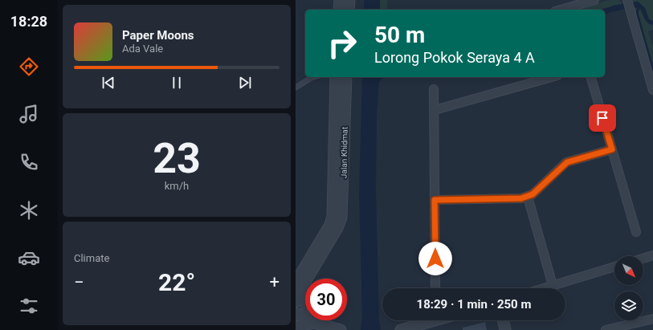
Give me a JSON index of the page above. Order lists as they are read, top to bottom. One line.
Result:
{"streets":{"street":["Jalan Khidmat"]},"north":"bottom right","page":{"tabs":"18:28","turn":["50 m","Lorong Pokok Seraya 4 A"],"song":["Paper Moons","Ada Vale"],"tile":[["23","km/h"],"Climate"],"heat":["−","22°","+"],"limit":"30","trip":"18:29 · 1 min · 250 m"}}
